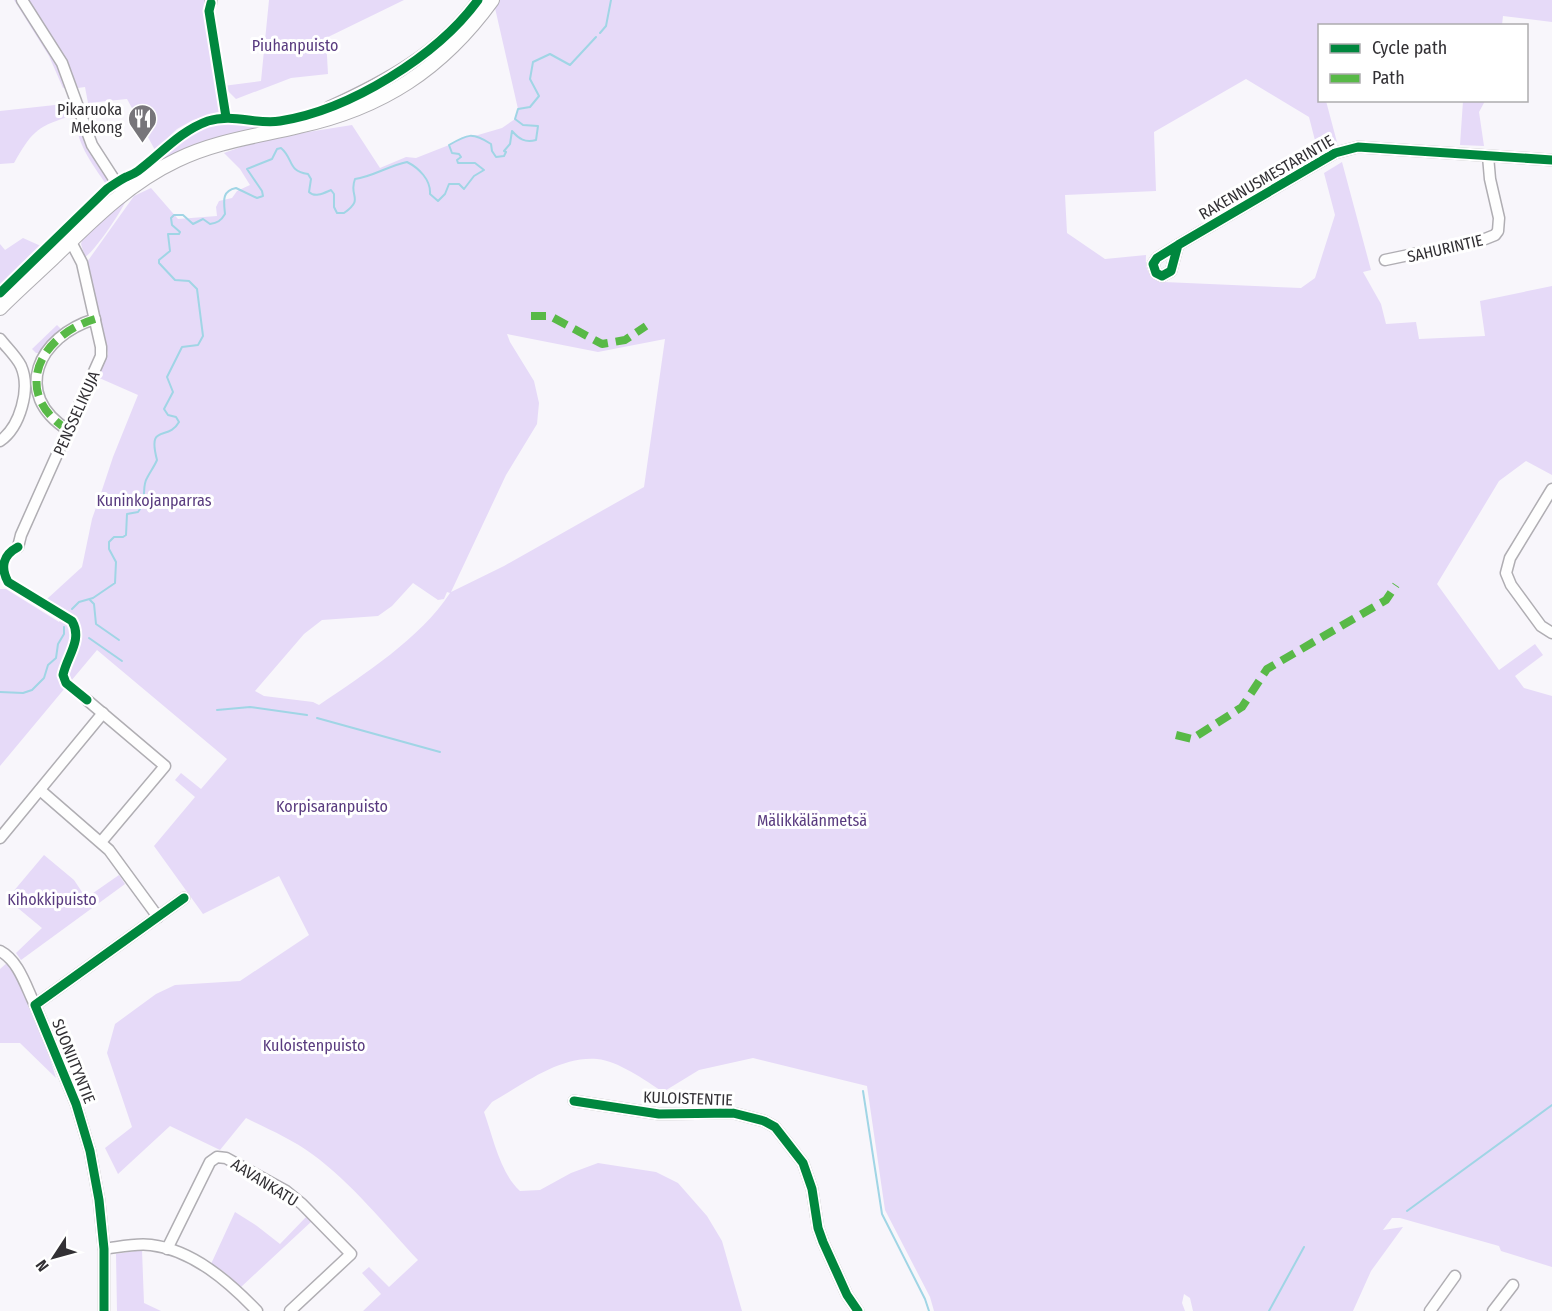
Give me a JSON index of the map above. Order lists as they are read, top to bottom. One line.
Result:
{"streets":{"street":["RAKENNUSMESTARINTIE","SAHURINTIE","PENSSELIKUJA","SUONIITYNTIE","KULOISTENTIE","AAVANKATU"]},"crossings":[["RAKENNUSMESTARINTIE","SAHURINTIE"]],"parks":["Piuhanpuisto","Kuninkojanparras","Korpisaranpuisto","Mälikkälänmetsä","Kihokkipuisto","Kuloistenpuisto"],"places":{"restaurant":["Pikaruoka Mekong"]},"legend":["Cycle path","Path"],"north":"bottom left"}
